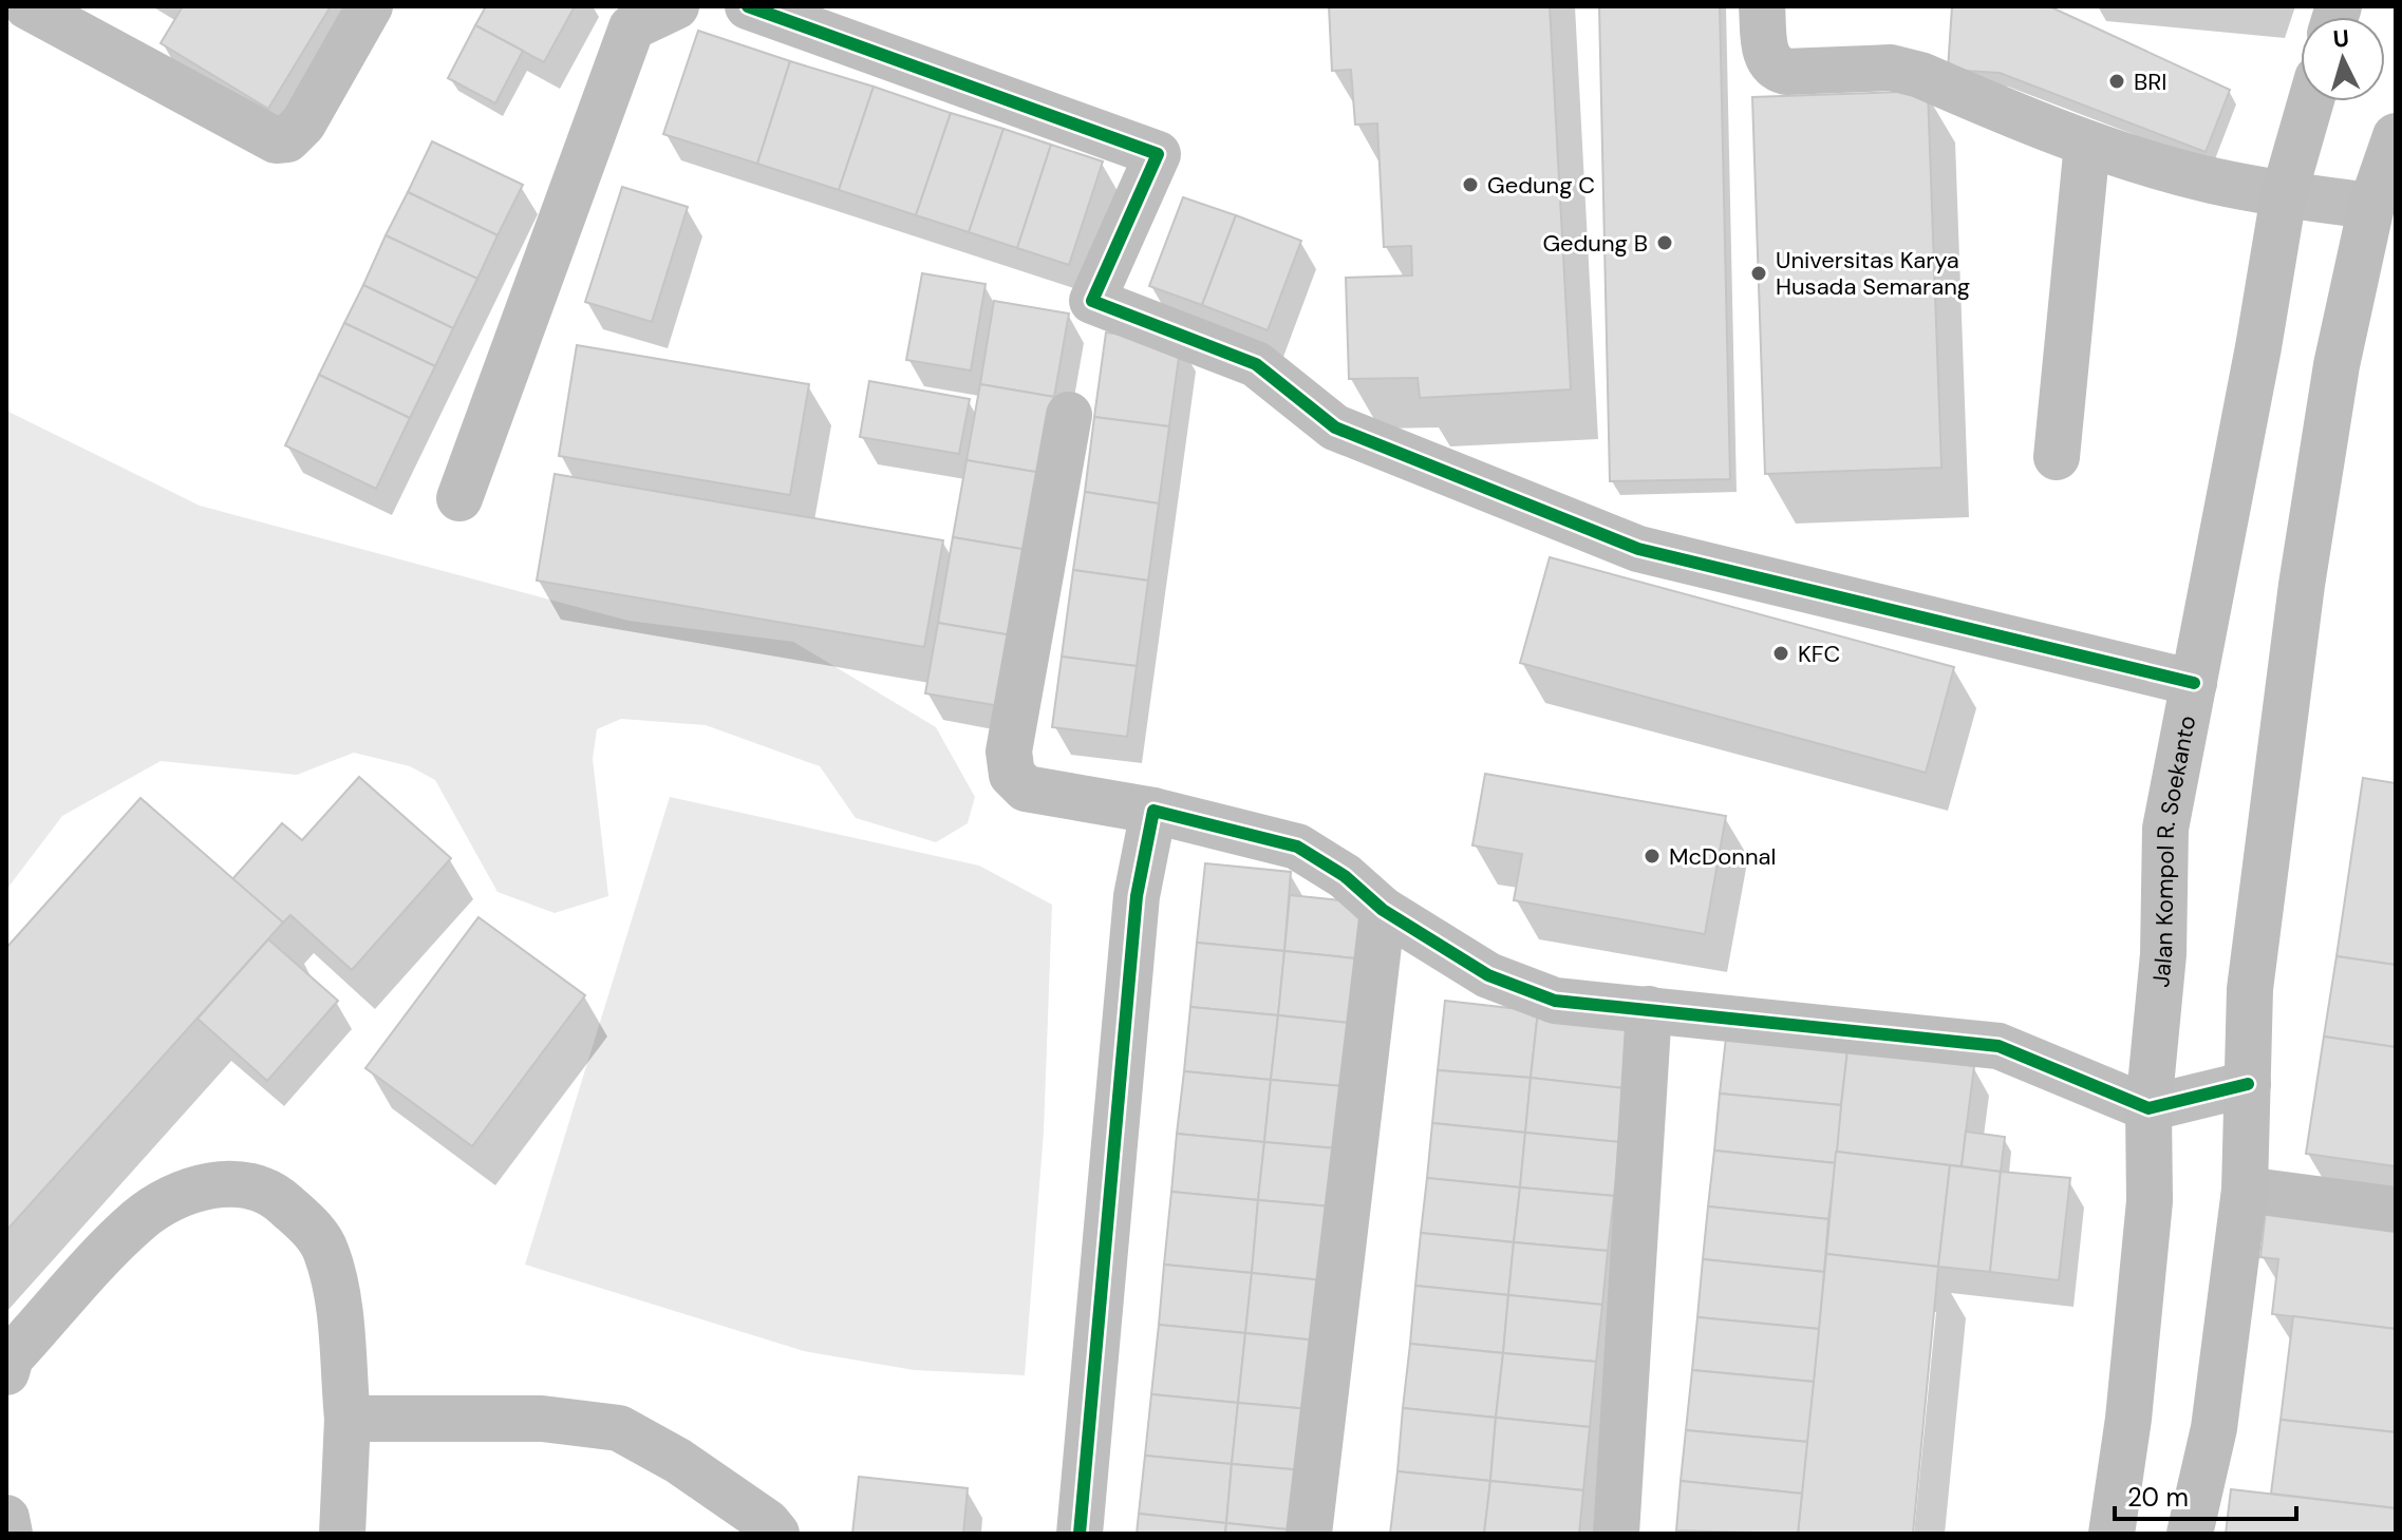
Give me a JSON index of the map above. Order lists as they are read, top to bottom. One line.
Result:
{"streets":{"main road":["Jalan Kompol R. Soekanto"]},"places":["BRI","Gedung C","Gedung B","Universitas Karya Husada Semarang","KFC","McDonnal"],"scale_bar":"20 m","north":"top"}
